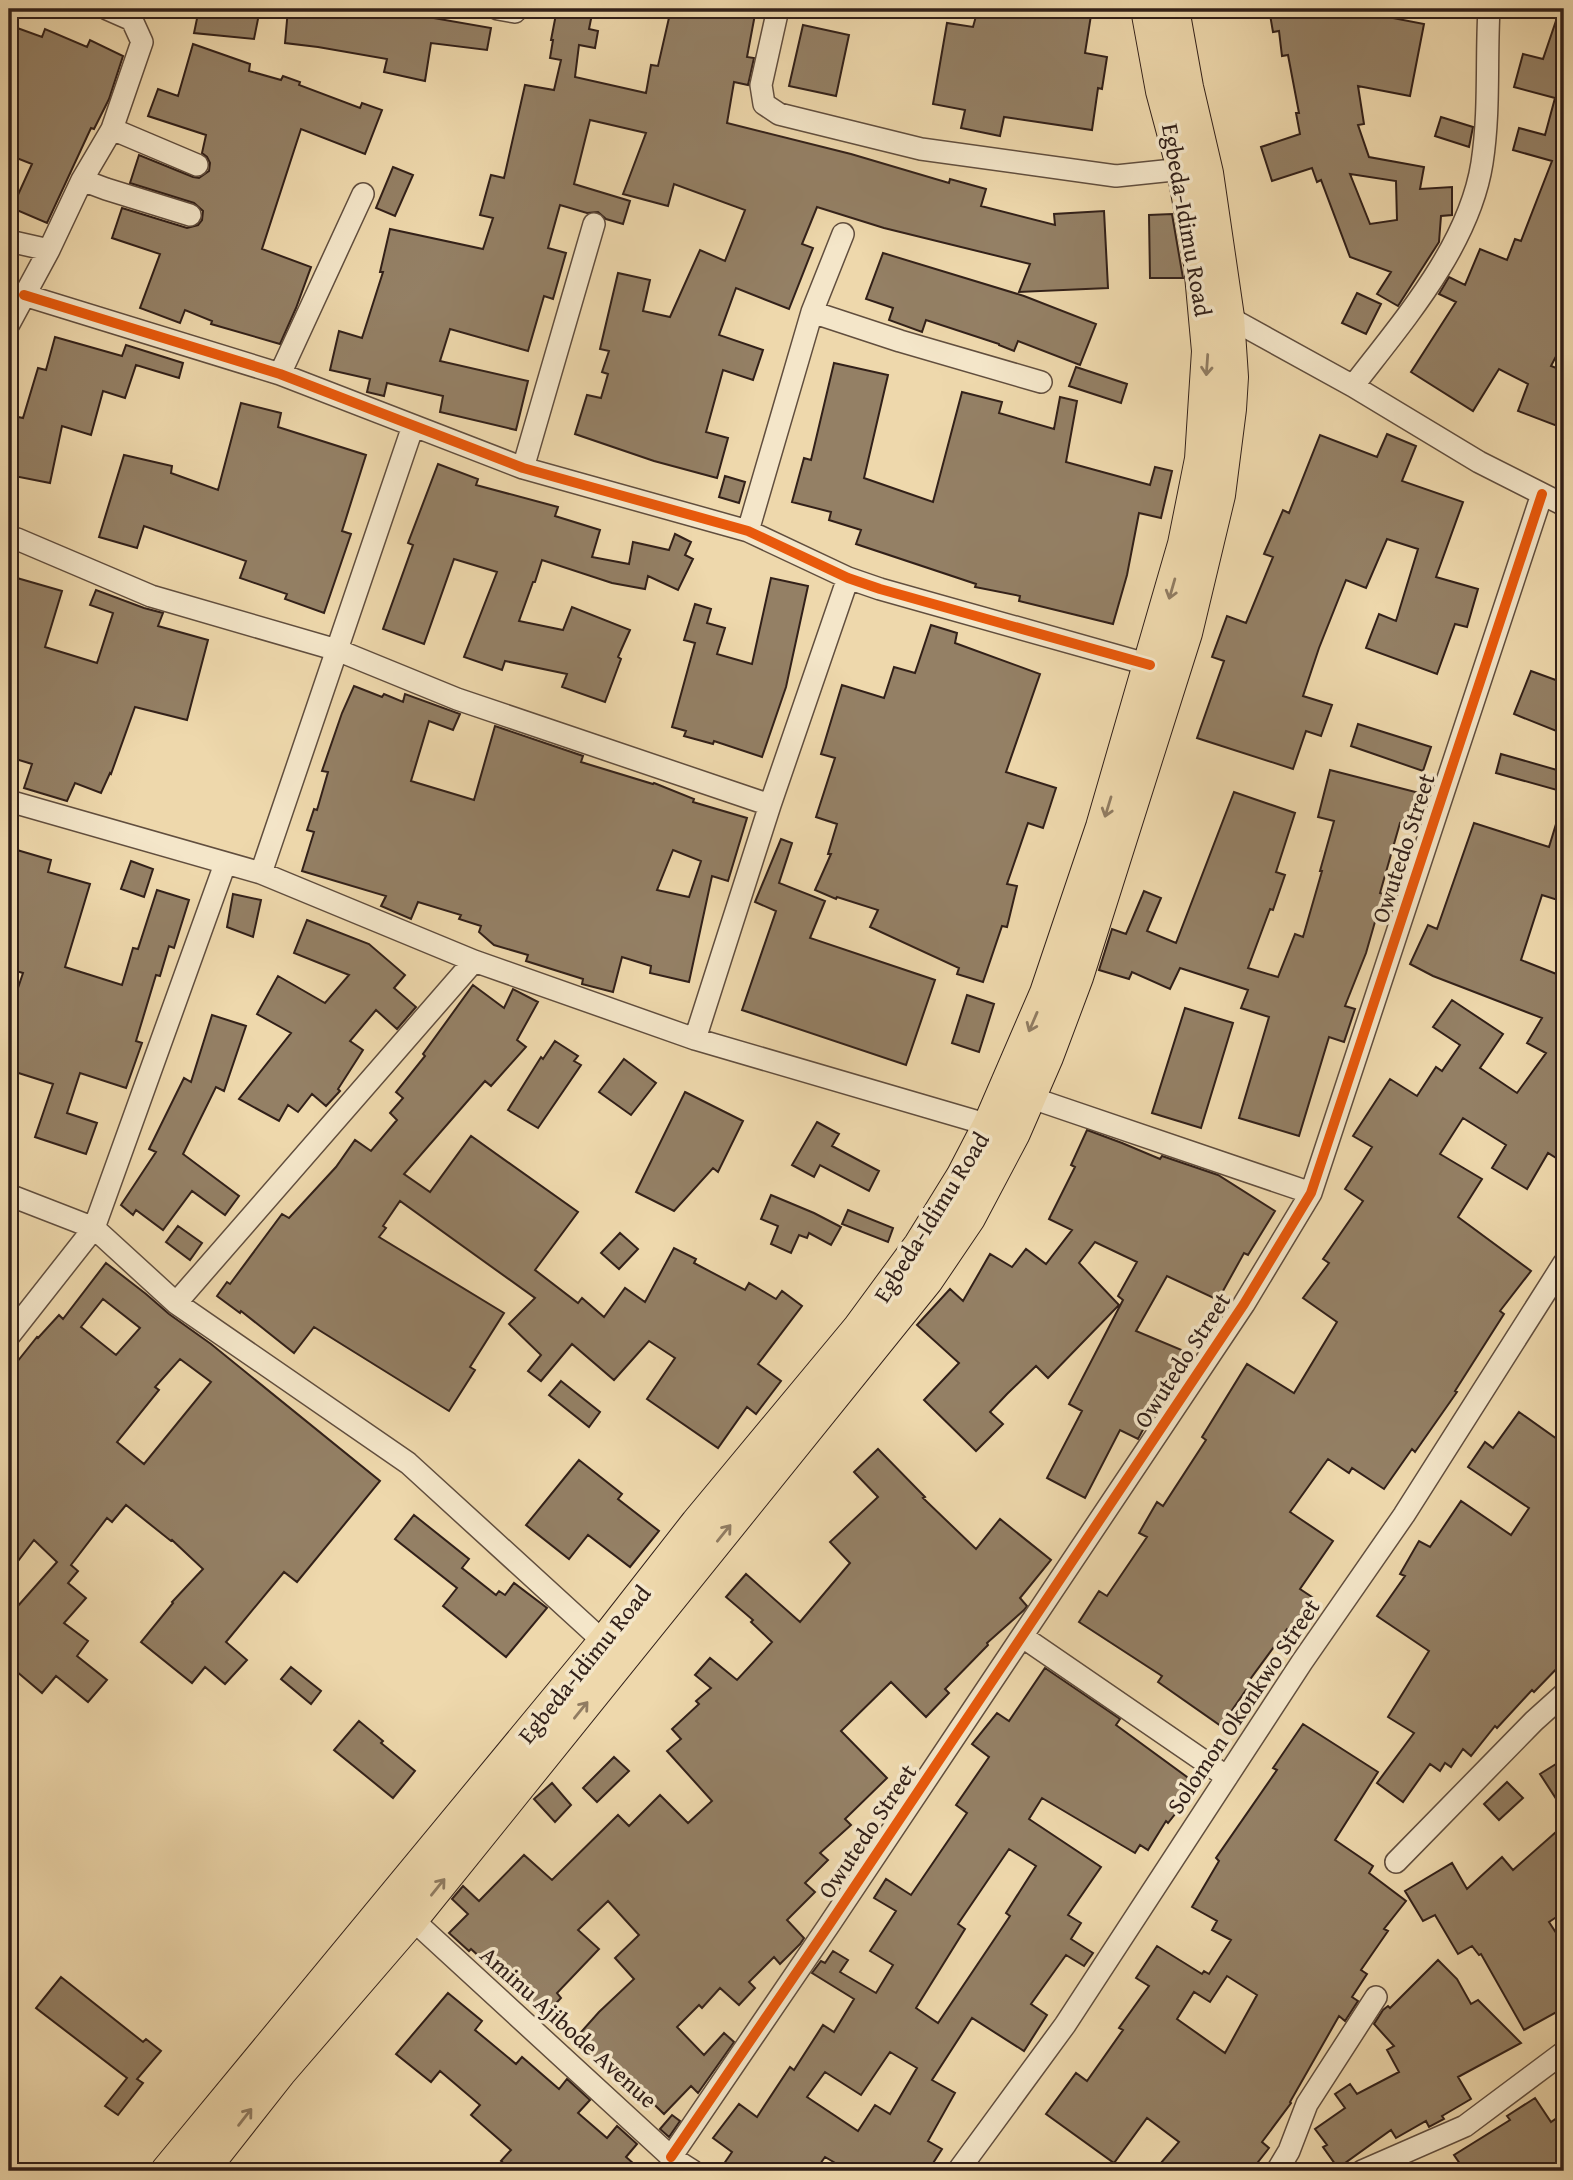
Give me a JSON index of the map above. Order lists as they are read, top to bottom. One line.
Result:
{"streets":{"main road":["Egbeda-Idimu Road"],"street":["Owutedo Street","Solomon Okonkwo Street","Aminu Ajibode Avenue"]},"crossings":[["Egbeda-Idimu Road","Aminu Ajibode Avenue"],["Owutedo Street","Aminu Ajibode Avenue"]]}
